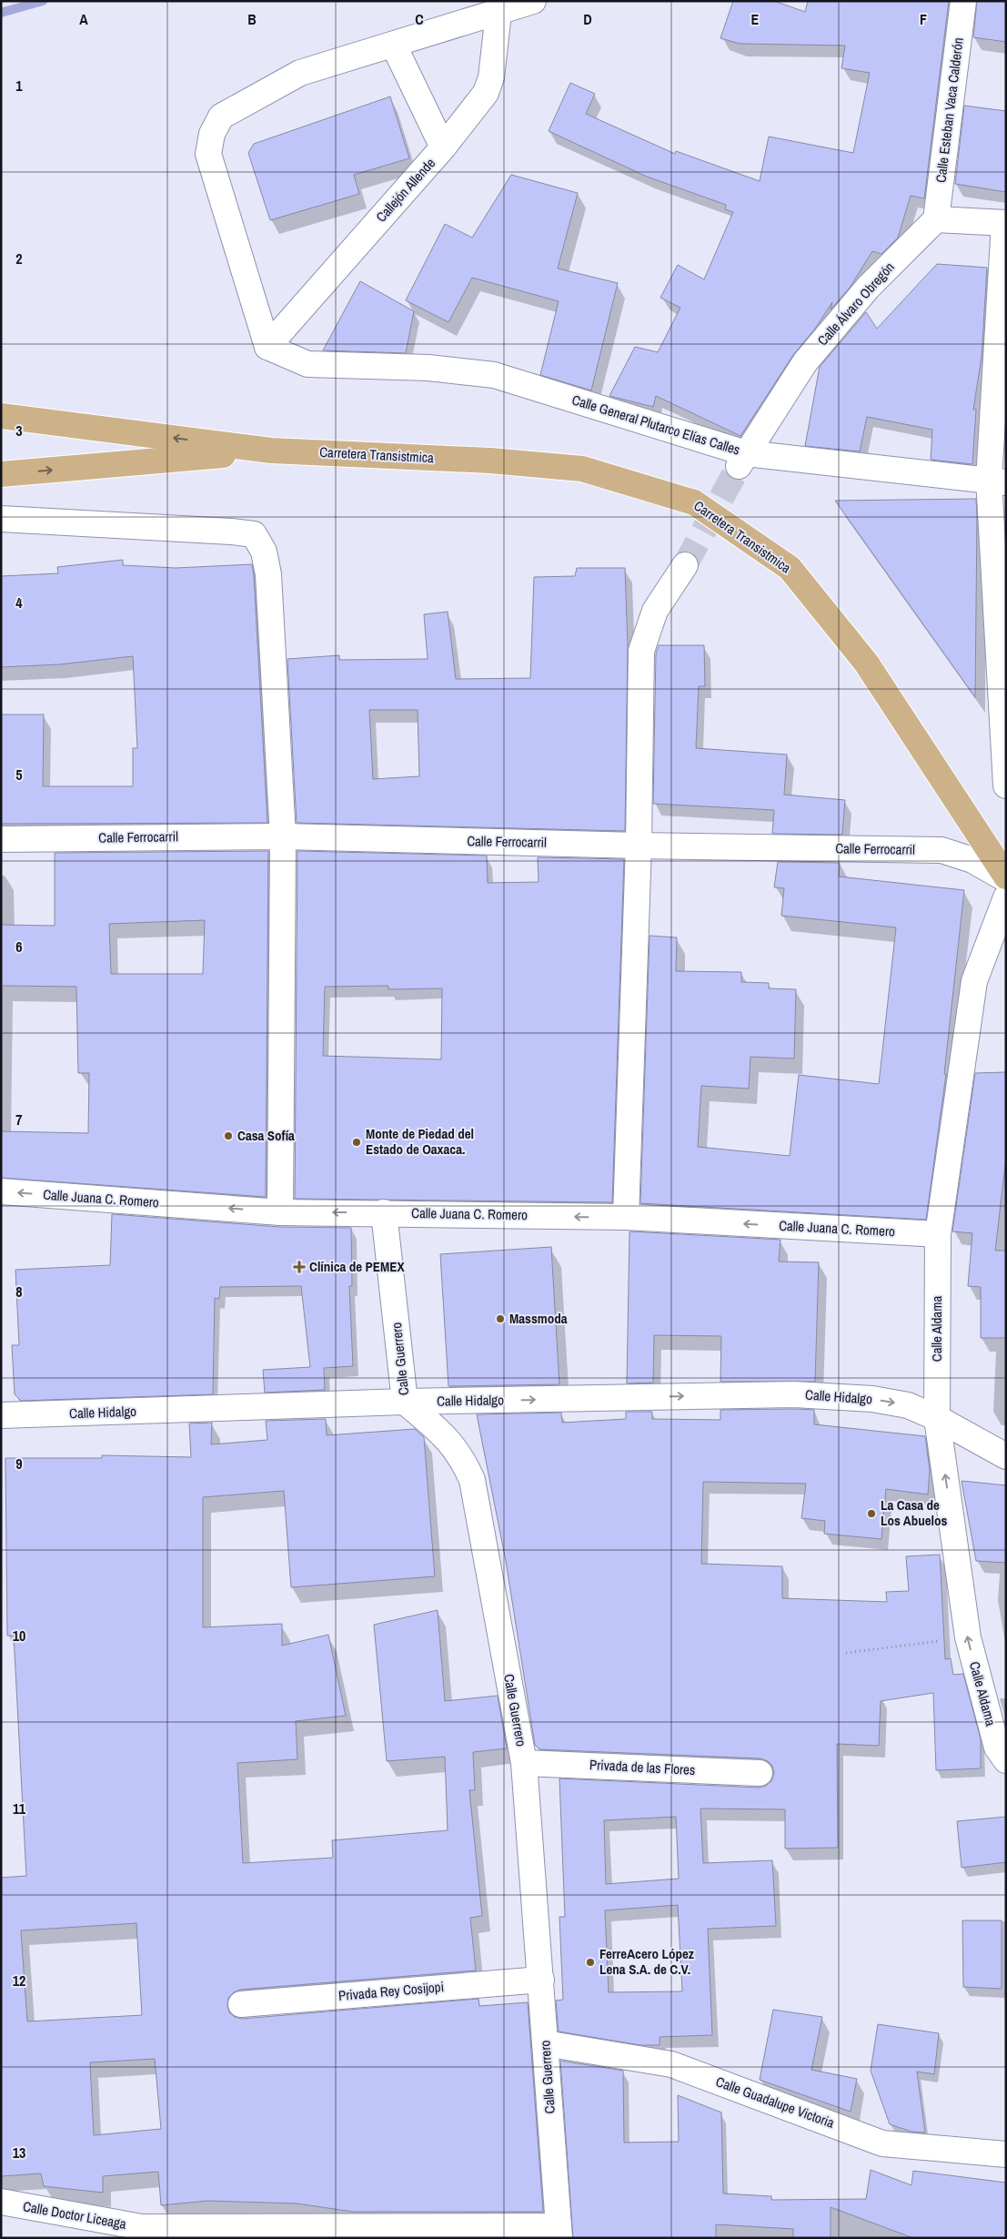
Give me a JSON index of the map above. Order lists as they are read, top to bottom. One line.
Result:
{"streets":{"main road":["Carretera Transistmica"],"street":["Calle Esteban Vaca Calderón","Callejón Allende","Calle Álvaro Obregón","Calle General Plutarco Elías Calles","Calle Ferrocarril","Calle Juana C. Romero","Calle Aldama","Calle Guerrero","Calle Hidalgo","Privada de las Flores","Privada Rey Cosijopi","Calle Guadalupe Victoria","Calle Doctor Liceaga"]},"crossings":[["Calle Esteban Vaca Calderón","Calle Álvaro Obregón"],["Callejón Allende","Calle General Plutarco Elías Calles"],["Calle Álvaro Obregón","Calle General Plutarco Elías Calles"],["Carretera Transistmica","Calle Ferrocarril"],["Calle Juana C. Romero","Calle Aldama"],["Calle Juana C. Romero","Calle Guerrero"],["Calle Aldama","Calle Hidalgo"],["Calle Guerrero","Calle Hidalgo"],["Calle Guerrero","Privada de las Flores"],["Calle Guerrero","Privada Rey Cosijopi"],["Calle Guerrero","Calle Guadalupe Victoria"],["Calle Guerrero","Calle Doctor Liceaga"]],"one_way":["Calle Juana C. Romero","Calle Aldama","Calle Hidalgo"],"places":{"other":["Casa Sofía","Monte de Piedad del Estado de Oaxaca.","Massmoda","La Casa de Los Abuelos","FerreAcero López Lena S.A. de C.V."],"health":["Clínica de PEMEX"]},"grid":{"columns":["A","B","C","D","E","F"],"rows":["1","2","3","4","5","6","7","8","9","10","11","12","13"]}}
